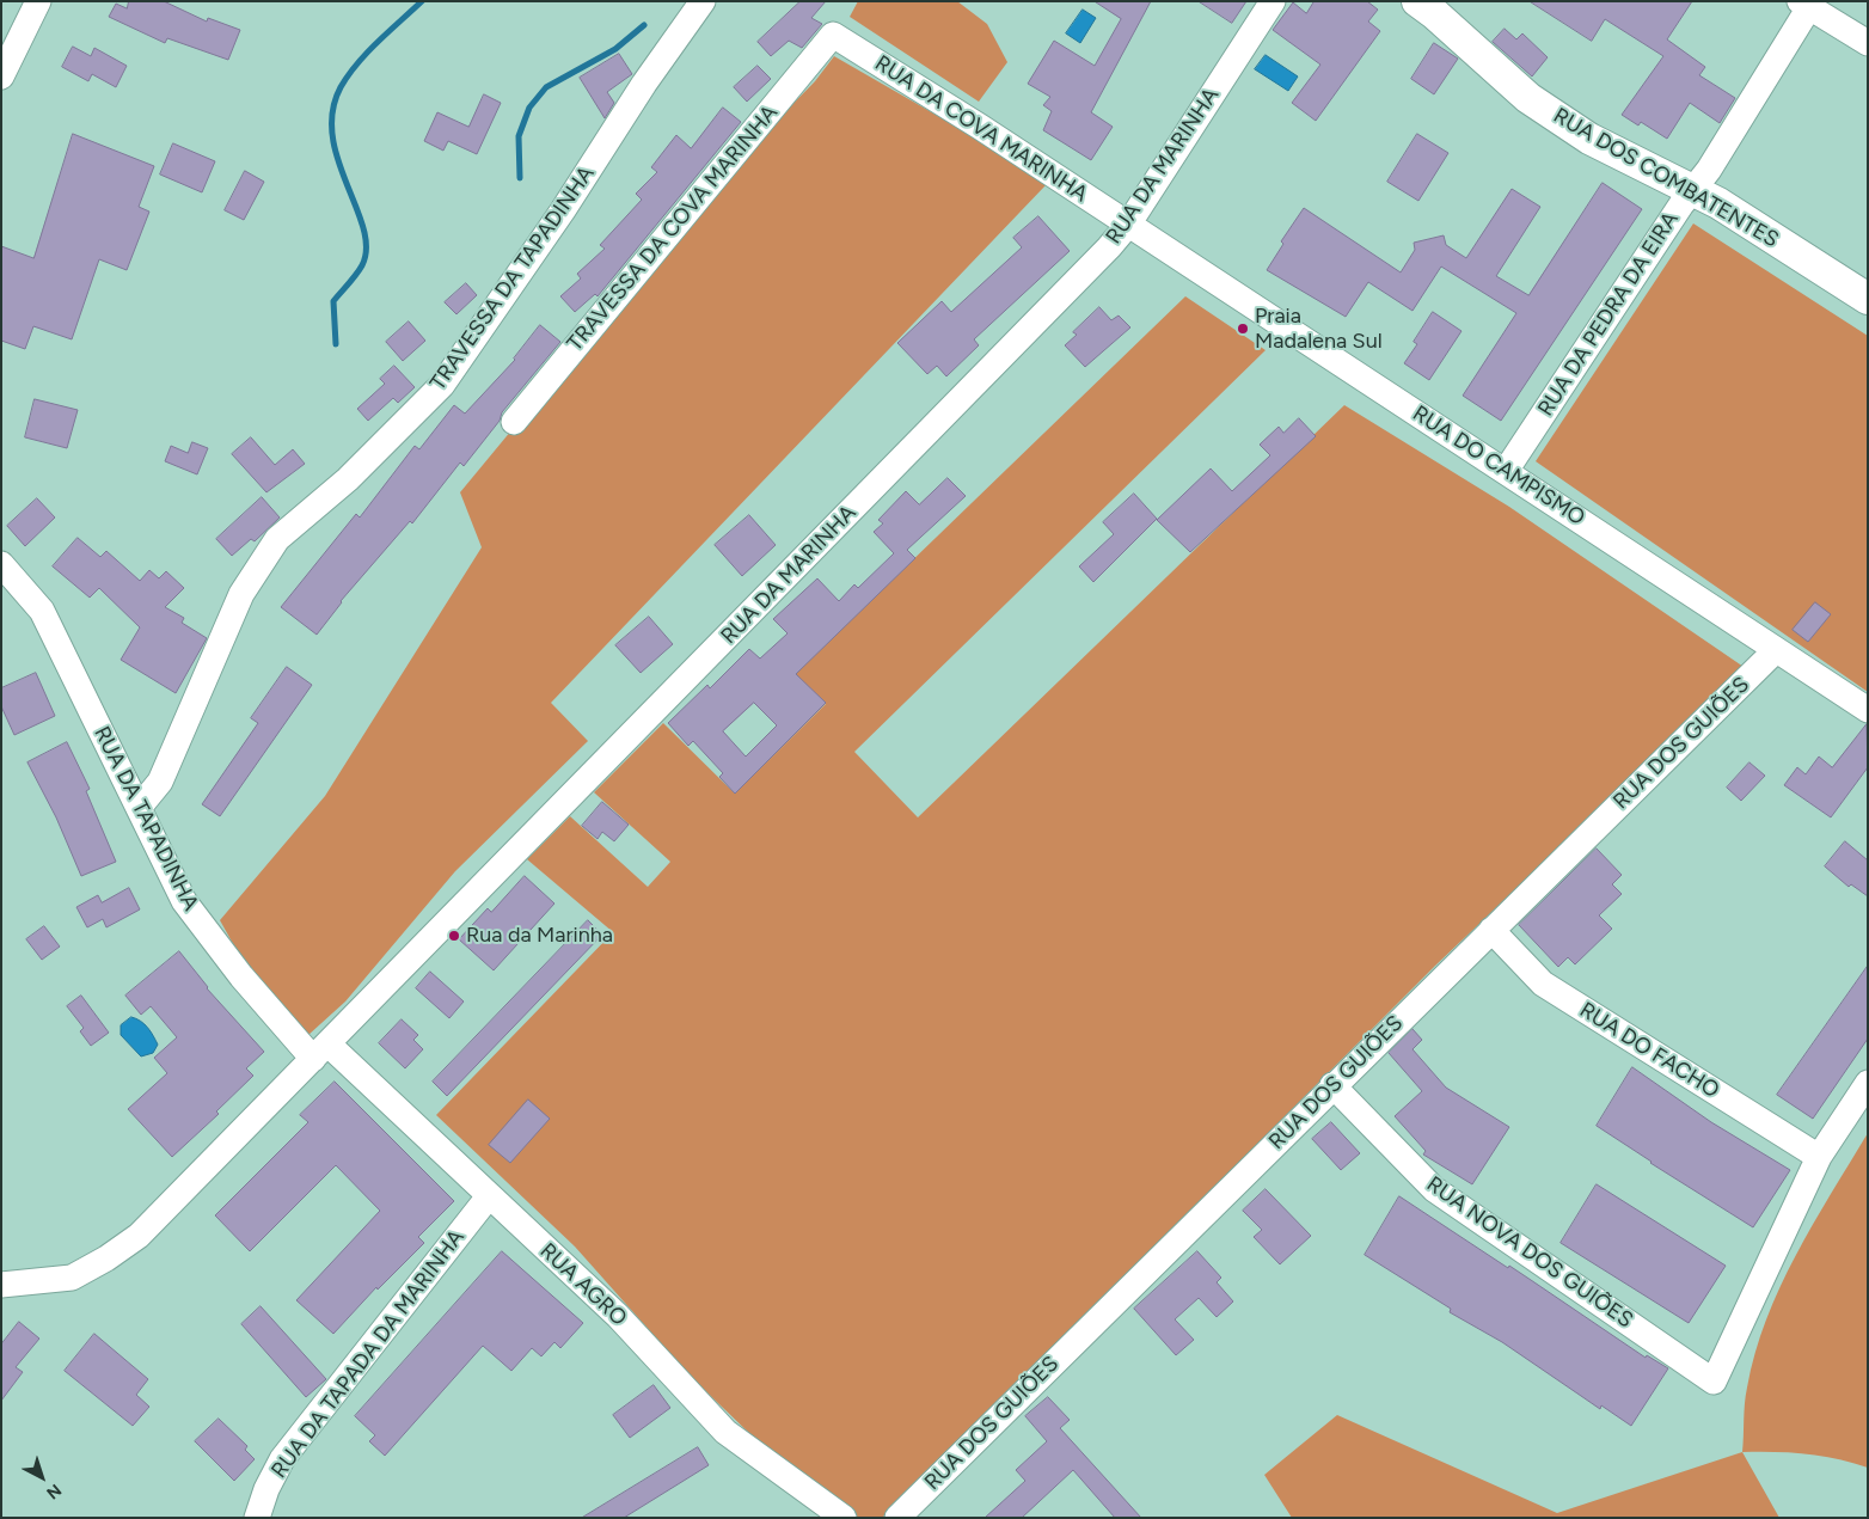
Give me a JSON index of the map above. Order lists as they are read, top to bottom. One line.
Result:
{"streets":{"main road":["RUA DOS COMBATENTES"],"street":["RUA DA COVA MARINHA","RUA DA MARINHA","TRAVESSA DA COVA MARINHA","TRAVESSA DA TAPADINHA","RUA DA PEDRA DA EIRA","RUA DO CAMPISMO","RUA DOS GUIÕES","RUA DA TAPADINHA","RUA DO FACHO","RUA NOVA DOS GUIÕES","RUA AGRO","RUA DA TAPADA DA MARINHA"]},"crossings":[["RUA DA COVA MARINHA","RUA DA MARINHA"],["RUA DA COVA MARINHA","TRAVESSA DA COVA MARINHA"],["RUA DA COVA MARINHA","RUA DO CAMPISMO"],["RUA DA MARINHA","RUA DO CAMPISMO"],["RUA DA MARINHA","RUA DA TAPADINHA"],["RUA DA MARINHA","RUA AGRO"],["RUA DOS COMBATENTES","RUA DA PEDRA DA EIRA"],["TRAVESSA DA TAPADINHA","RUA DA TAPADINHA"],["RUA DA PEDRA DA EIRA","RUA DO CAMPISMO"],["RUA DO CAMPISMO","RUA DOS GUIÕES"],["RUA DOS GUIÕES","RUA DO FACHO"],["RUA DOS GUIÕES","RUA NOVA DOS GUIÕES"],["RUA DA TAPADINHA","RUA AGRO"],["RUA DO FACHO","RUA NOVA DOS GUIÕES"],["RUA AGRO","RUA DA TAPADA DA MARINHA"]],"places":["Praia Madalena Sul","Rua da Marinha"],"north":"bottom right"}
